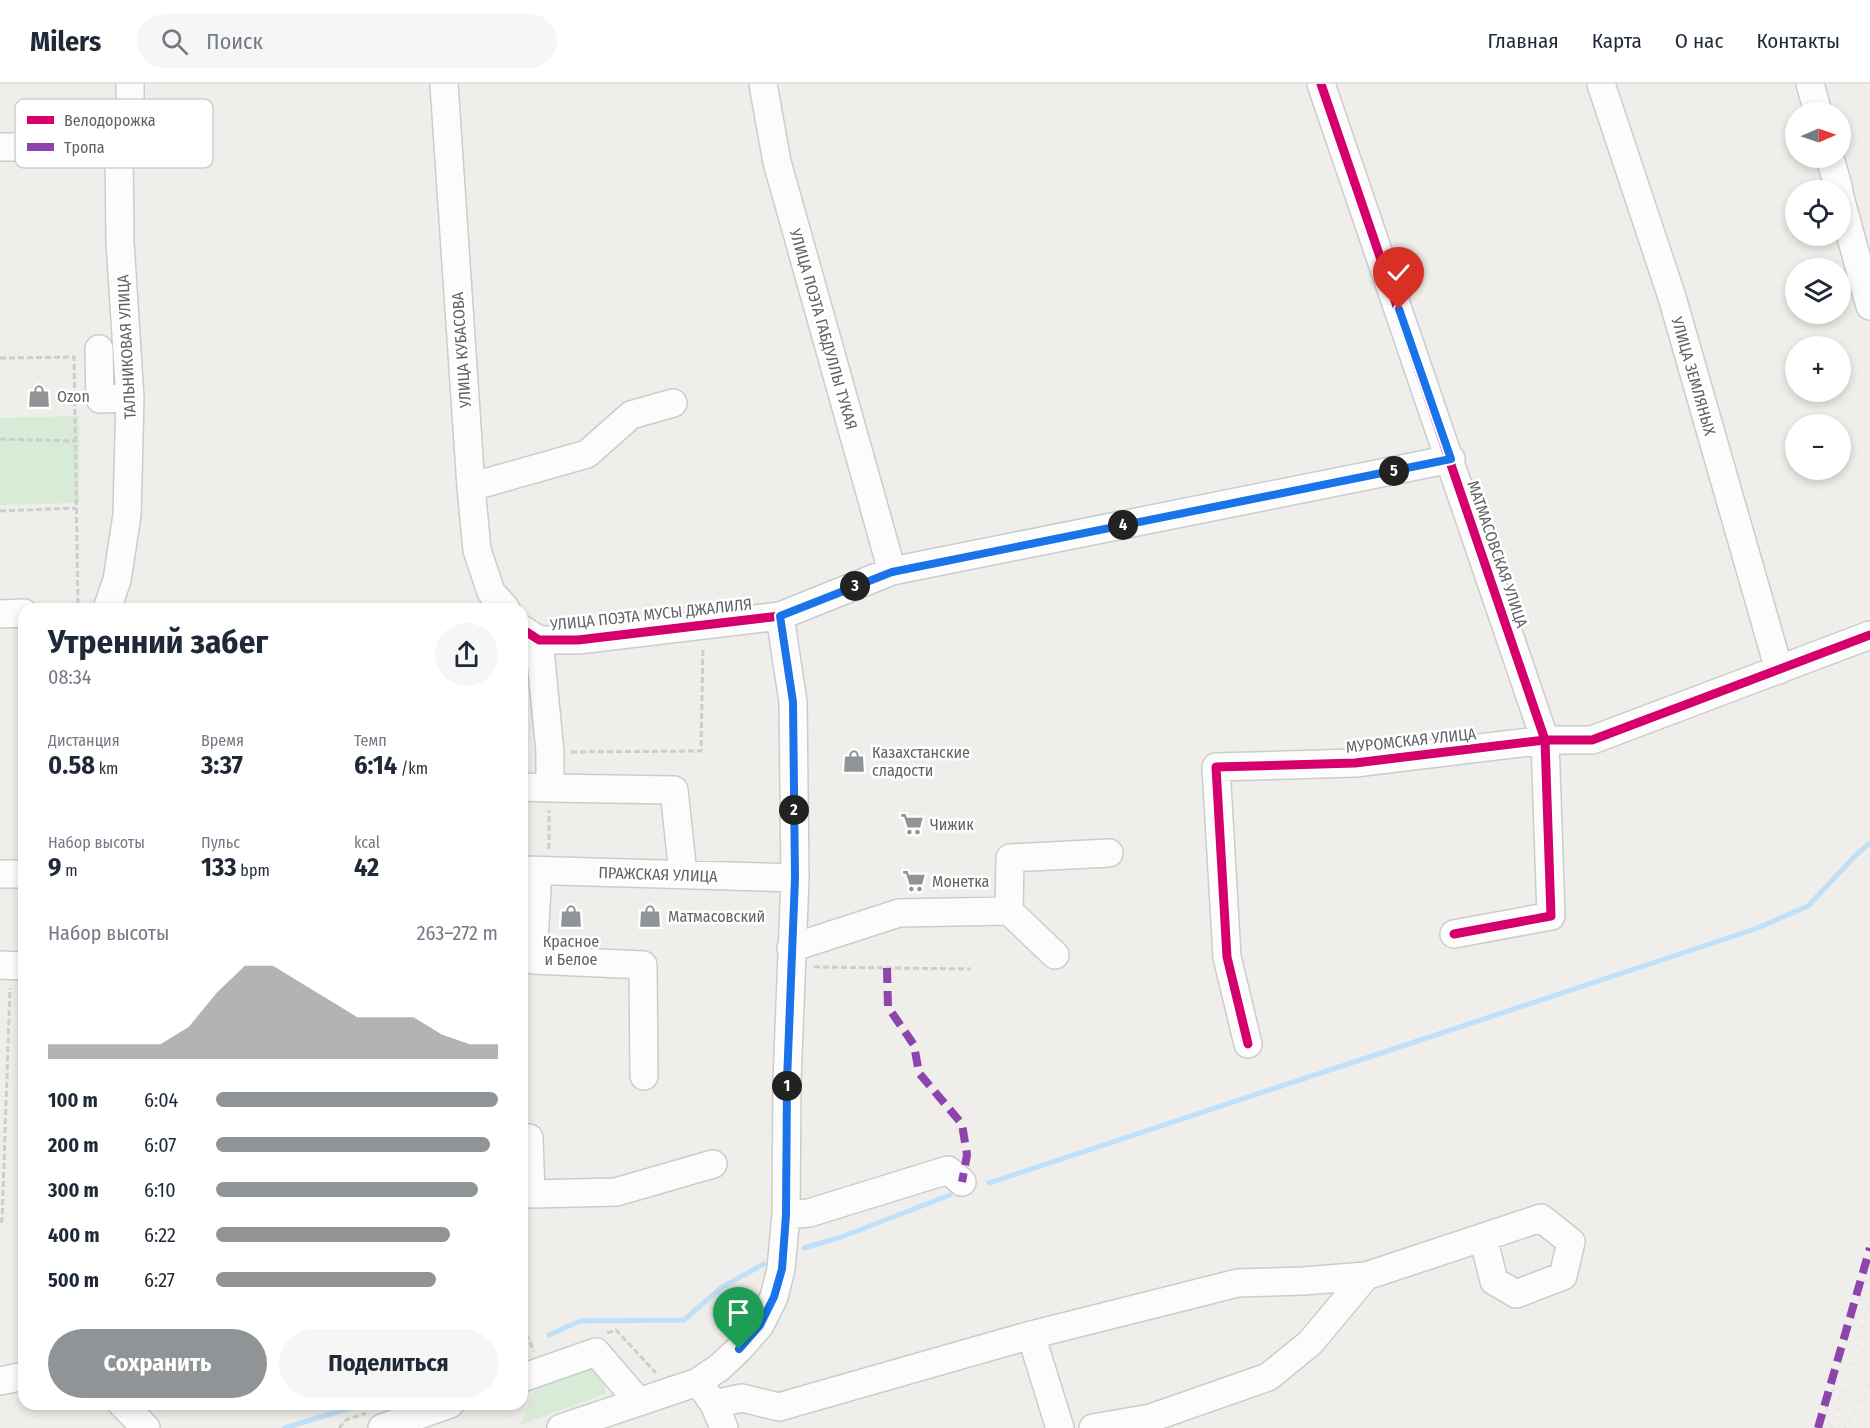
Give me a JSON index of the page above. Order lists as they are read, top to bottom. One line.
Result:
{"streets":{"street":["УЛИЦА ПОЭТА ГАБДУЛЛЫ ТУКАЯ","ТАЛЬНИКОВАЯ УЛИЦА","УЛИЦА КУБАСОВА","УЛИЦА ЗЕМЛЯНЫХ","МАТМАСОВСКАЯ УЛИЦА","УЛИЦА ПОЭТА МУСЫ ДЖАЛИЛЯ","МУРОМСКАЯ УЛИЦА","ПРАЖСКАЯ УЛИЦА"]},"crossings":[["УЛИЦА ПОЭТА ГАБДУЛЛЫ ТУКАЯ","УЛИЦА ПОЭТА МУСЫ ДЖАЛИЛЯ"],["УЛИЦА ЗЕМЛЯНЫХ","МУРОМСКАЯ УЛИЦА"],["МАТМАСОВСКАЯ УЛИЦА","УЛИЦА ПОЭТА МУСЫ ДЖАЛИЛЯ"],["МАТМАСОВСКАЯ УЛИЦА","МУРОМСКАЯ УЛИЦА"]],"places":{"shop":["Ozon","Казахстанские сладости","Красное и Белое","Матмасовский"],"supermarket":["Чижик","Монетка"]},"legend":["Велодорожка","Тропа"],"north":"right","page":{"header":"Milers","search":"Поиск","nav":["Главная","Карта","О нас","Контакты"],"map_buttons":["+","−"],"pins":["5","4","3","2","1"],"heading":["Утренний забег","08:34"],"stats":[["Дистанция","0.58 km"],["Время","3:37"],["Темп","6:14 /km"],["Набор высоты","9 m"],["Пульс","133 bpm"],["kcal","42"]],"chart":["Набор высоты","263–272 m"],"list":[{"name":"100 m","note":"6:04"},{"name":"200 m","note":"6:07"},{"name":"300 m","note":"6:10"},{"name":"400 m","note":"6:22"},{"name":"500 m","note":"6:27"}],"buttons":["Сохранить","Поделиться"]}}
